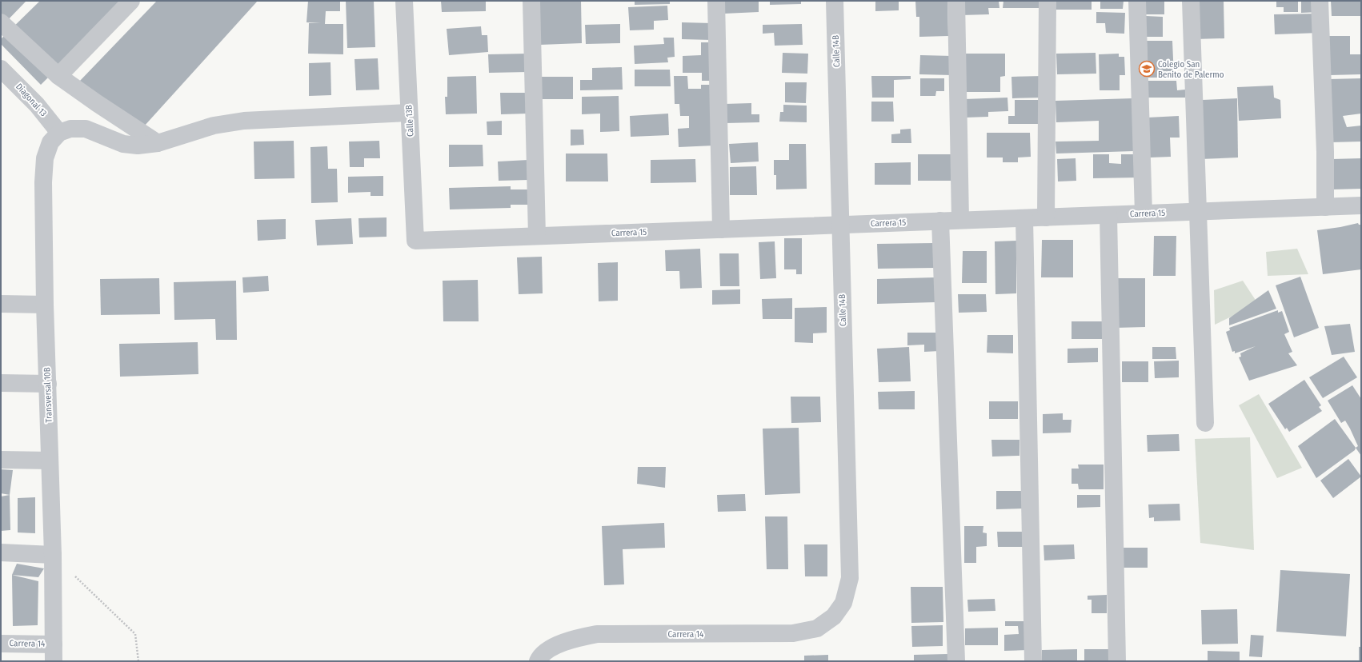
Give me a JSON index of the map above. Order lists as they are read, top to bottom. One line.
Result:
{"streets":{"street":["Calle 14B","Diagonal 13","Calle 13B","Carrera 15","Transversal 10B","Carrera 14"]},"crossings":[["Calle 14B","Carrera 15"],["Calle 14B","Carrera 14"],["Diagonal 13","Transversal 10B"],["Calle 13B","Carrera 15"],["Transversal 10B","Carrera 14"]],"places":{"school or university":["Colegio San Benito de Palermo"]}}
